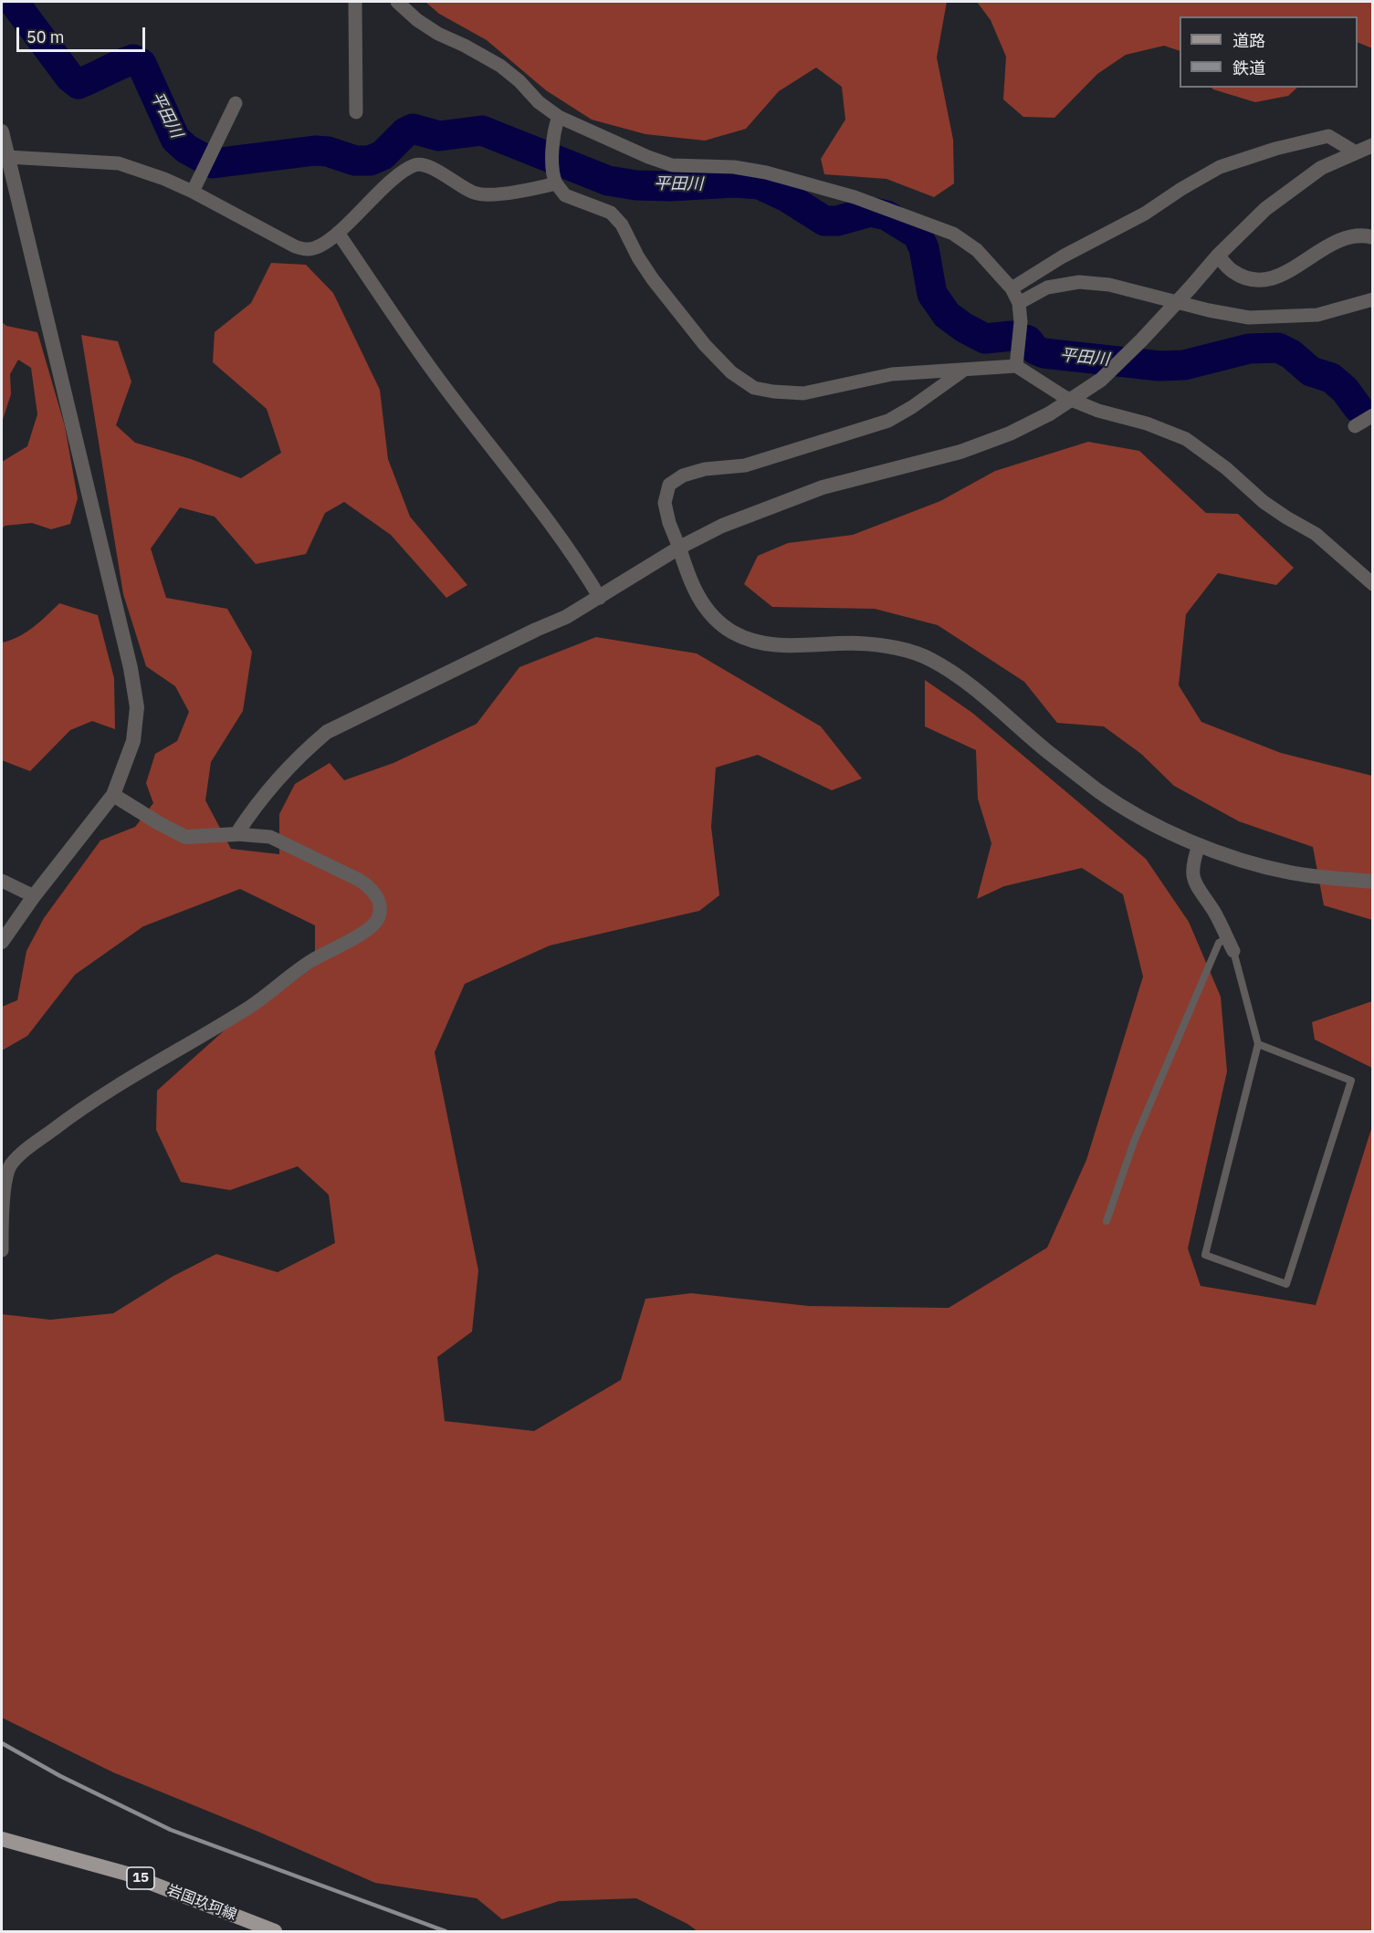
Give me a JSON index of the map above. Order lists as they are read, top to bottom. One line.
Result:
{"streets":{"main road":["15","岩国玖珂線"]},"water":["平田川"],"legend":["道路","鉄道"],"scale_bar":"50 m"}
